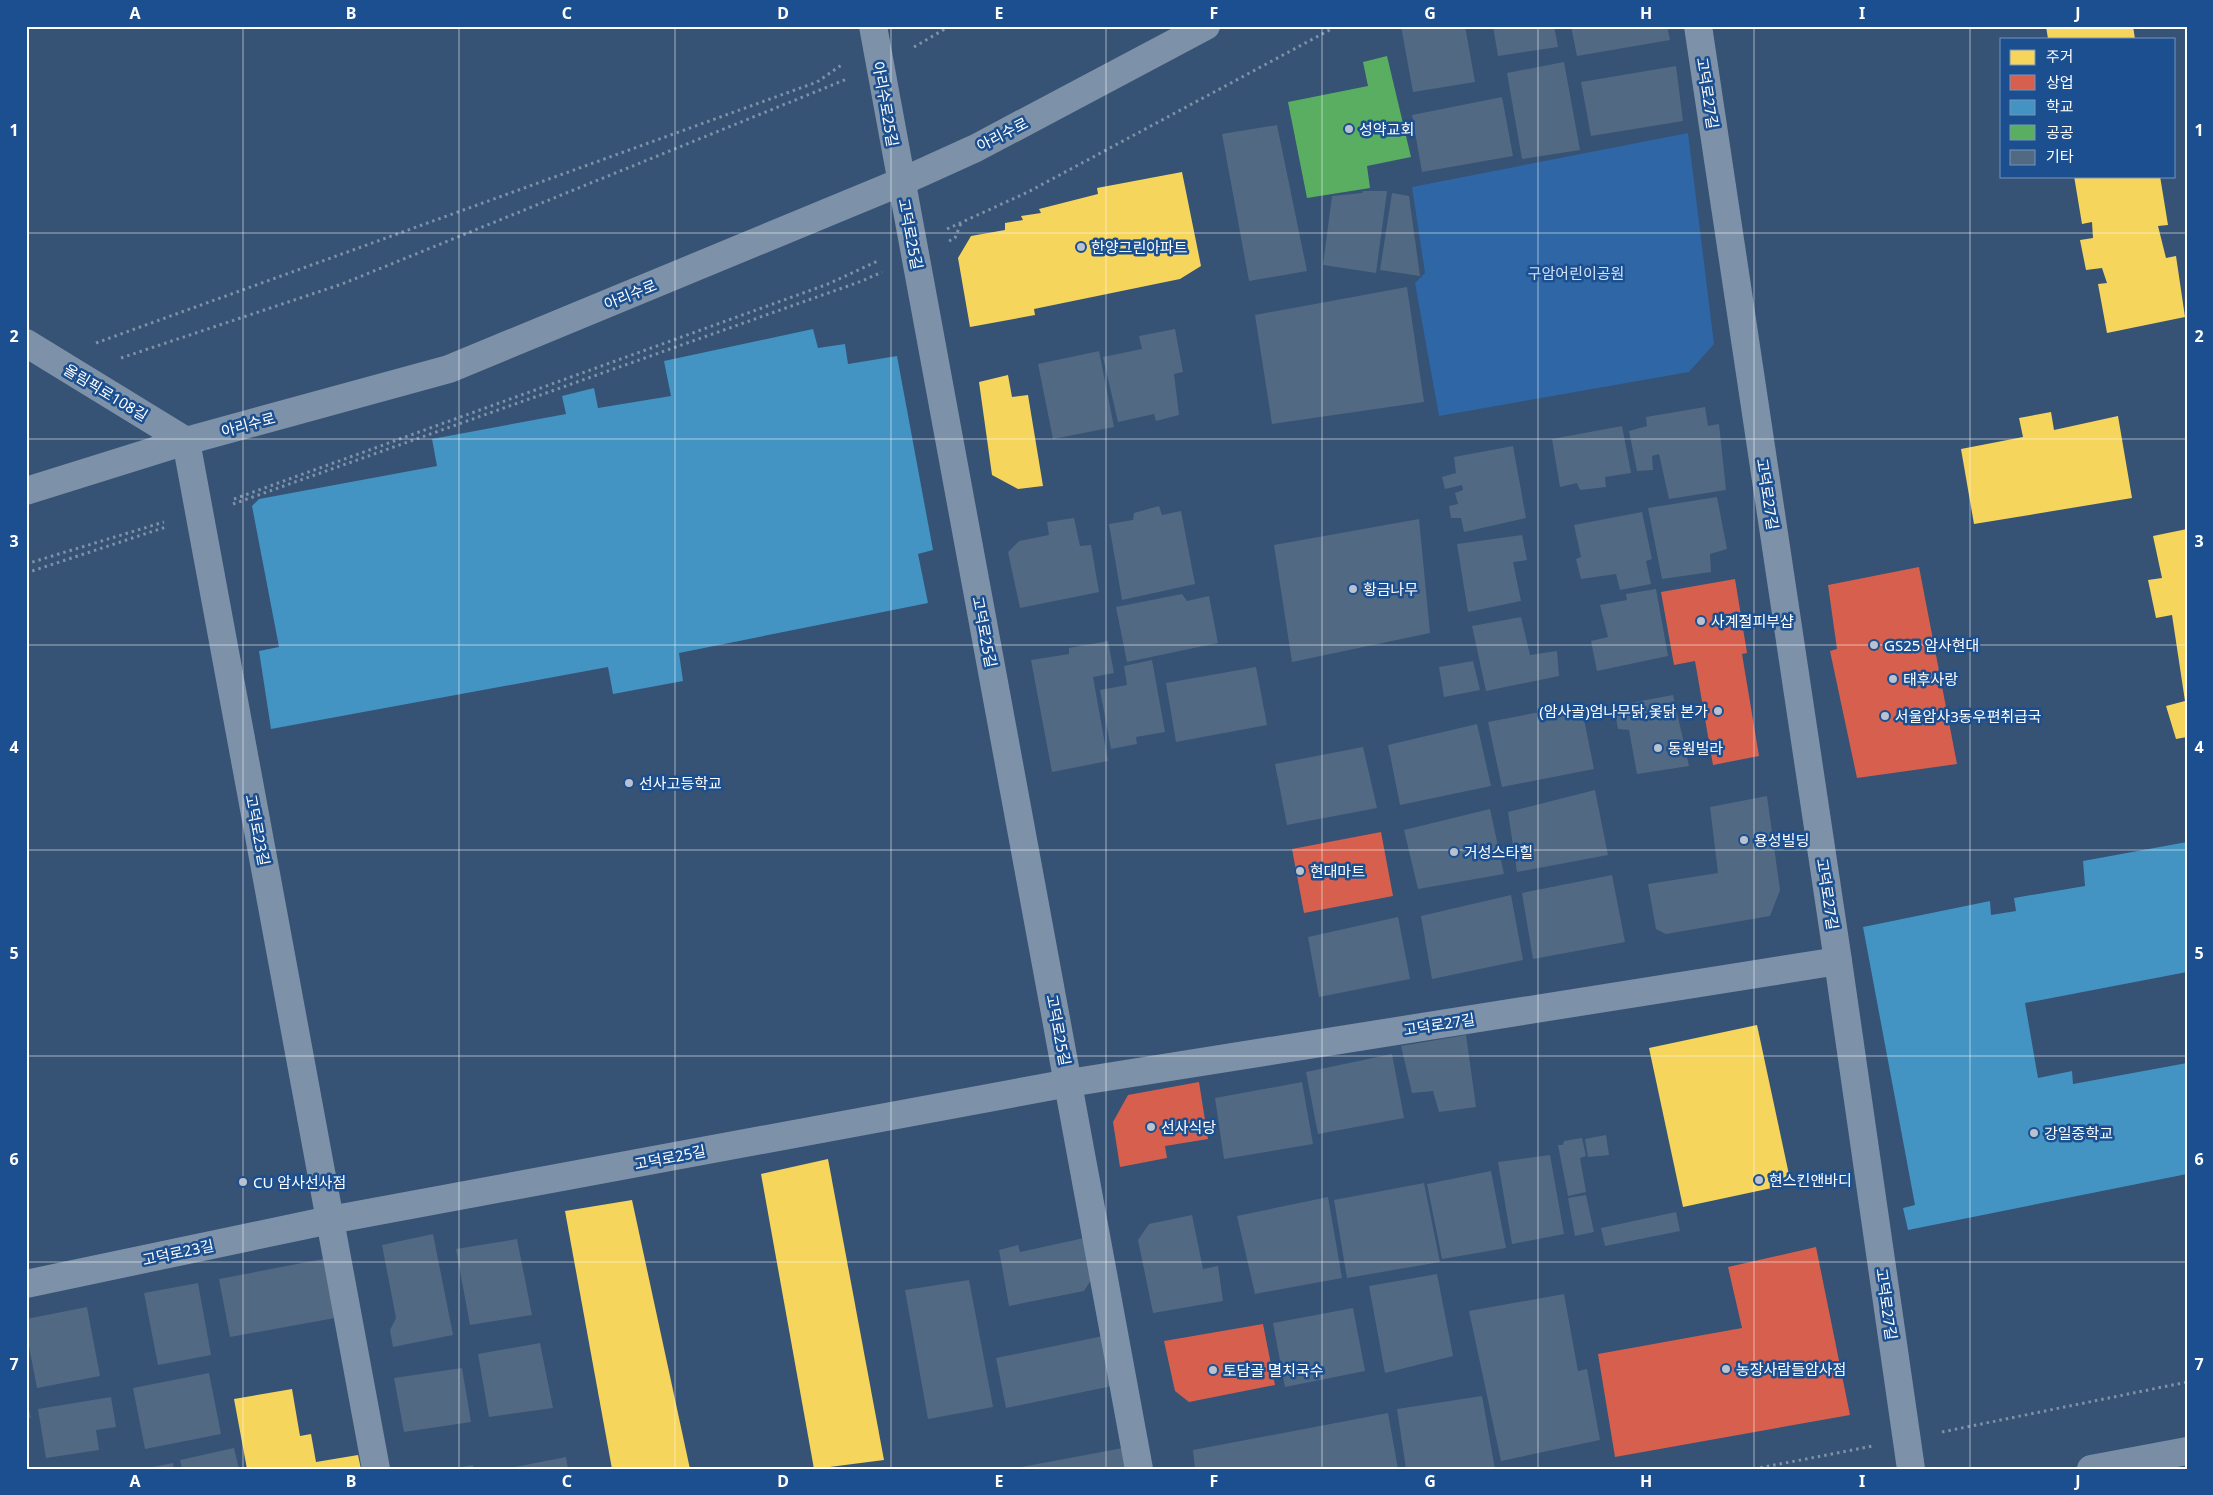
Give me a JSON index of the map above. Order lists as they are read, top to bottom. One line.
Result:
{"streets":{"street":["고덕로27길","아리수로25길","아리수로","고덕로25길","올림픽로108길","고덕로23길"]},"crossings":[["고덕로27길","고덕로25길"],["아리수로25길","아리수로"],["아리수로25길","고덕로25길"],["아리수로","고덕로25길"],["아리수로","올림픽로108길"],["아리수로","고덕로23길"],["고덕로25길","고덕로23길"],["올림픽로108길","고덕로23길"]],"parks":["구암어린이공원"],"places":["성약교회","한양그린아파트","황금나무","사계절피부샵","GS25 암사현대","태후사랑","(암사골)엄나무닭,옻닭 본가","서울암사3동우편취급국","동원빌라","선사고등학교","용성빌딩","거성스타힐","현대마트","선사식당","강일중학교","현스킨앤바디","CU 암사선사점","농장사람들암사점","토담골 멸치국수"],"legend":["주거","상업","학교","공공","기타"],"grid":{"columns":["A","B","C","D","E","F","G","H","I","J"],"rows":["1","2","3","4","5","6","7"]}}
